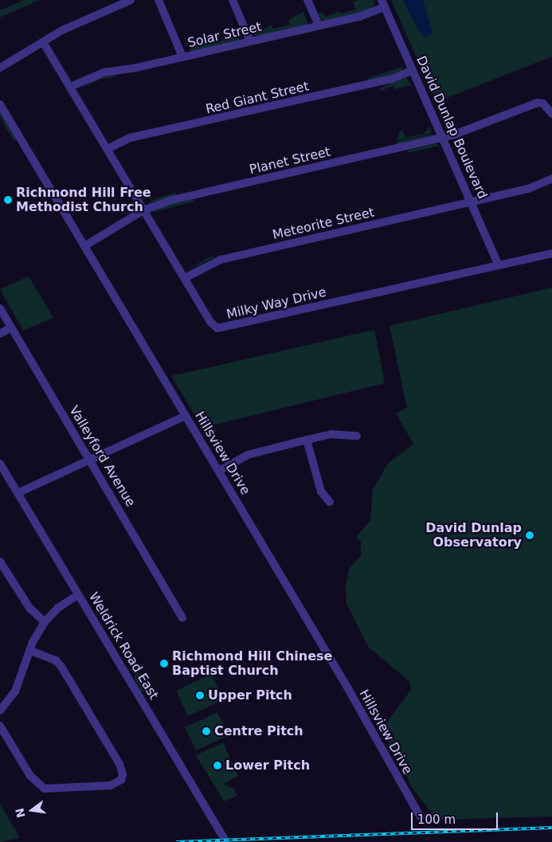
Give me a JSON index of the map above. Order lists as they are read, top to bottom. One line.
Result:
{"streets":{"street":["Solar Street","Red Giant Street","David Dunlap Boulevard","Planet Street","Meteorite Street","Milky Way Drive","Hillsview Drive","Valleyford Avenue","Weldrick Road East"]},"crossings":[["Solar Street","David Dunlap Boulevard"],["Solar Street","Milky Way Drive"],["Red Giant Street","David Dunlap Boulevard"],["Red Giant Street","Milky Way Drive"],["David Dunlap Boulevard","Planet Street"],["David Dunlap Boulevard","Meteorite Street"],["David Dunlap Boulevard","Milky Way Drive"],["Planet Street","Milky Way Drive"],["Planet Street","Hillsview Drive"],["Meteorite Street","Milky Way Drive"]],"places":["Richmond Hill Free Methodist Church","David Dunlap Observatory","Richmond Hill Chinese Baptist Church","Upper Pitch","Centre Pitch","Lower Pitch"],"scale_bar":"100 m","north":"left"}
